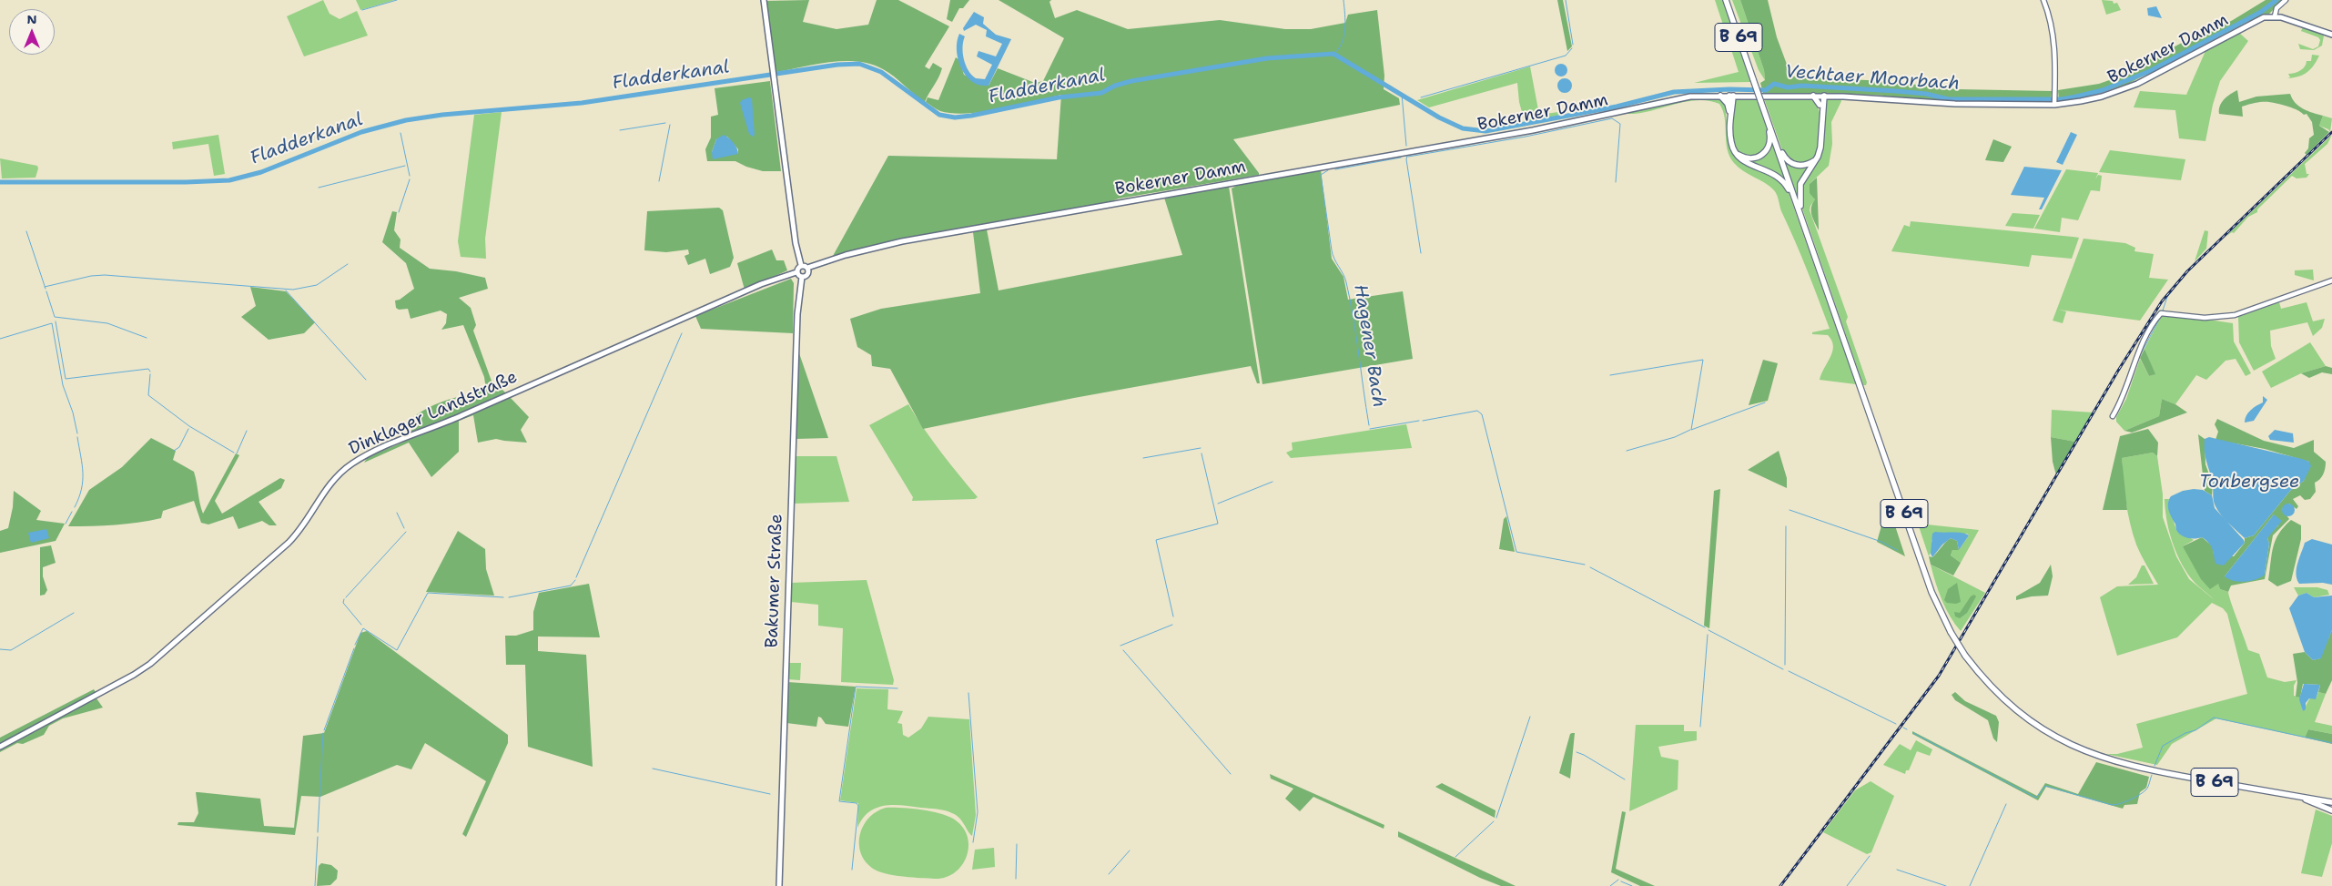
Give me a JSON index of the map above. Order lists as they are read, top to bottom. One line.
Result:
{"streets":{"main road":["B 69","Bokerner Damm","Dinklager Landstraße","Bakumer Straße"]},"water":["Fladderkanal","Vechtaer Moorbach","Hagener Bach","Tonbergsee"],"north":"top"}
